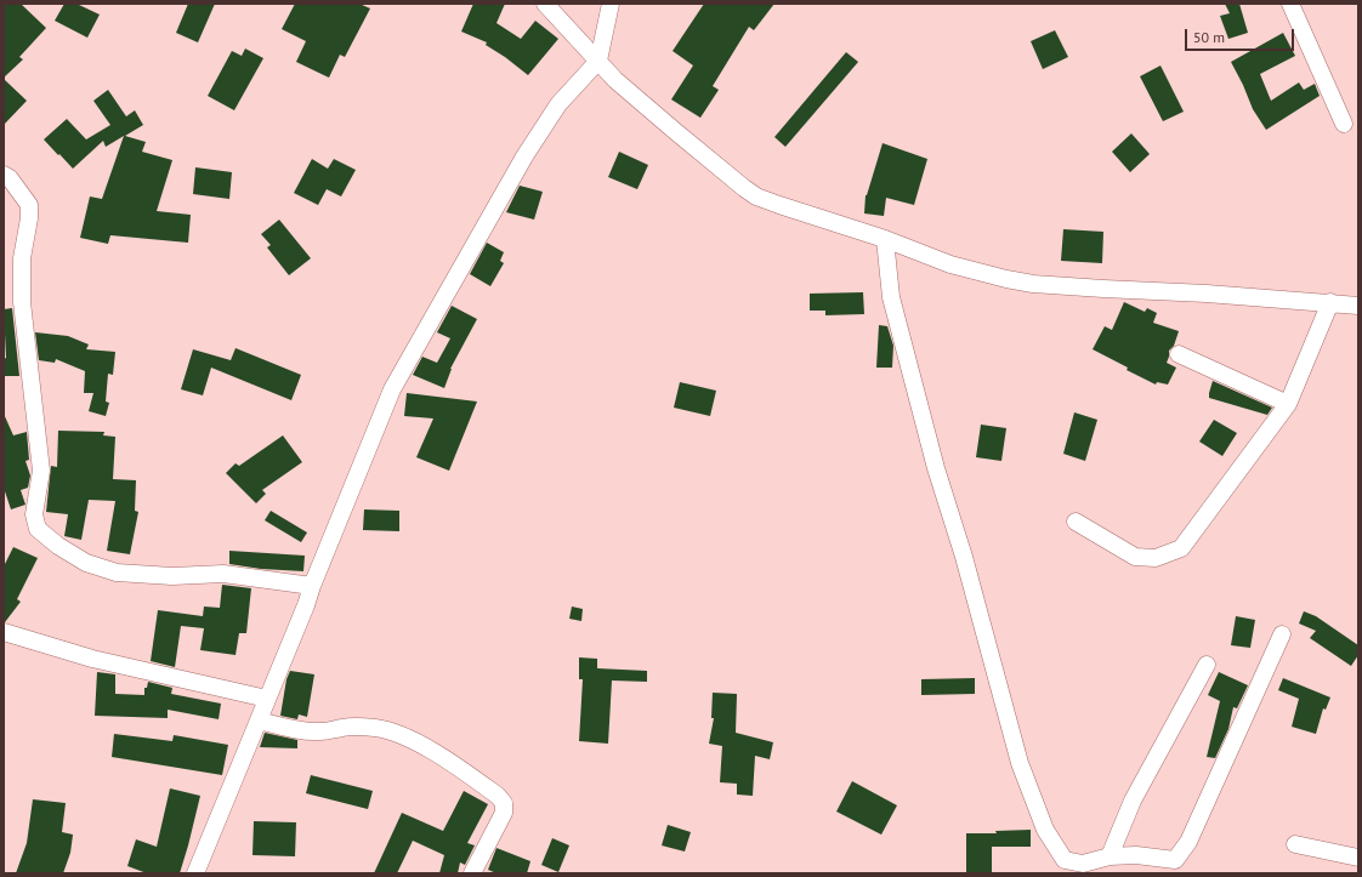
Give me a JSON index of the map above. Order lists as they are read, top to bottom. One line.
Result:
{"scale_bar":"50 m"}
